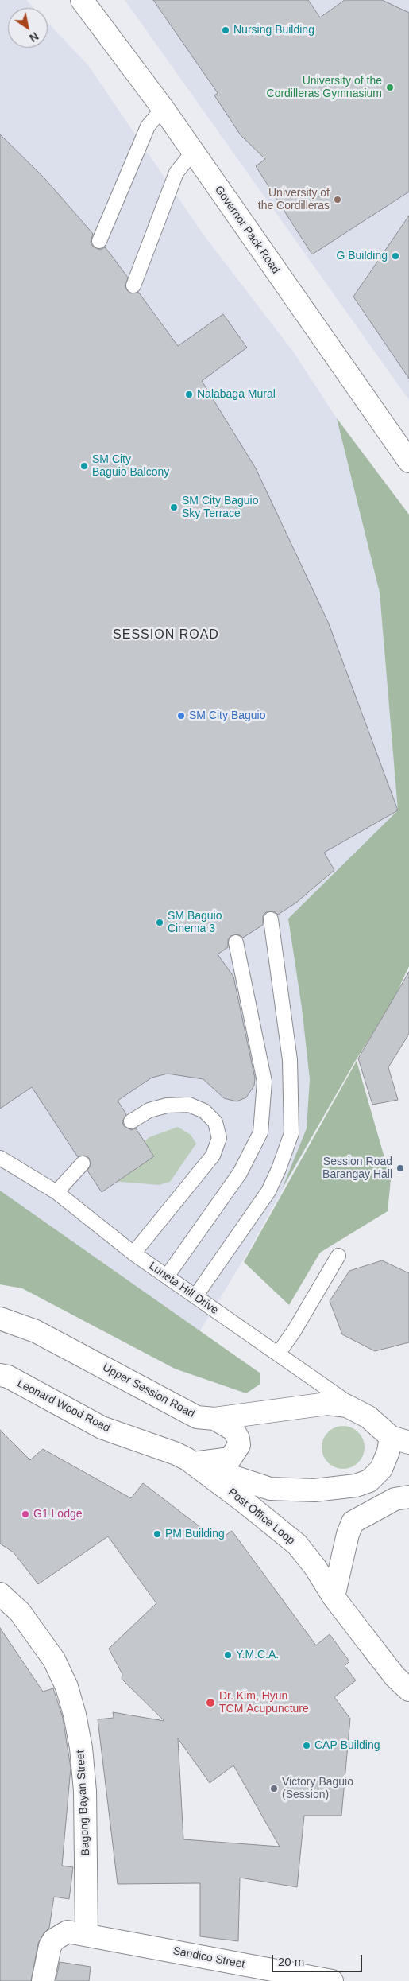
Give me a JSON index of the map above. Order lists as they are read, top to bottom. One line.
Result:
{"streets":{"main road":["Governor Pack Road","Upper Session Road","Leonard Wood Road","Post Office Loop","Bagong Bayan Street","Sandico Street"],"lane":["Luneta Hill Drive"]},"crossings":[["Luneta Hill Drive","Upper Session Road"],["Upper Session Road","Leonard Wood Road"],["Upper Session Road","Post Office Loop"],["Leonard Wood Road","Post Office Loop"],["Bagong Bayan Street","Sandico Street"]],"districts":["SESSION ROAD"],"places":["Nursing Building","University of the Cordilleras Gymnasium","University of the Cordilleras","G Building","Nalabaga Mural","SM City Baguio Balcony","SM City Baguio Sky Terrace","SM City Baguio","SM Baguio Cinema 3","Session Road Barangay Hall","G1 Lodge","PM Building","Y.M.C.A.","Dr. Kim, Hyun TCM Acupuncture","CAP Building","Victory Baguio (Session)"],"scale_bar":"20 m","north":"bottom right"}
